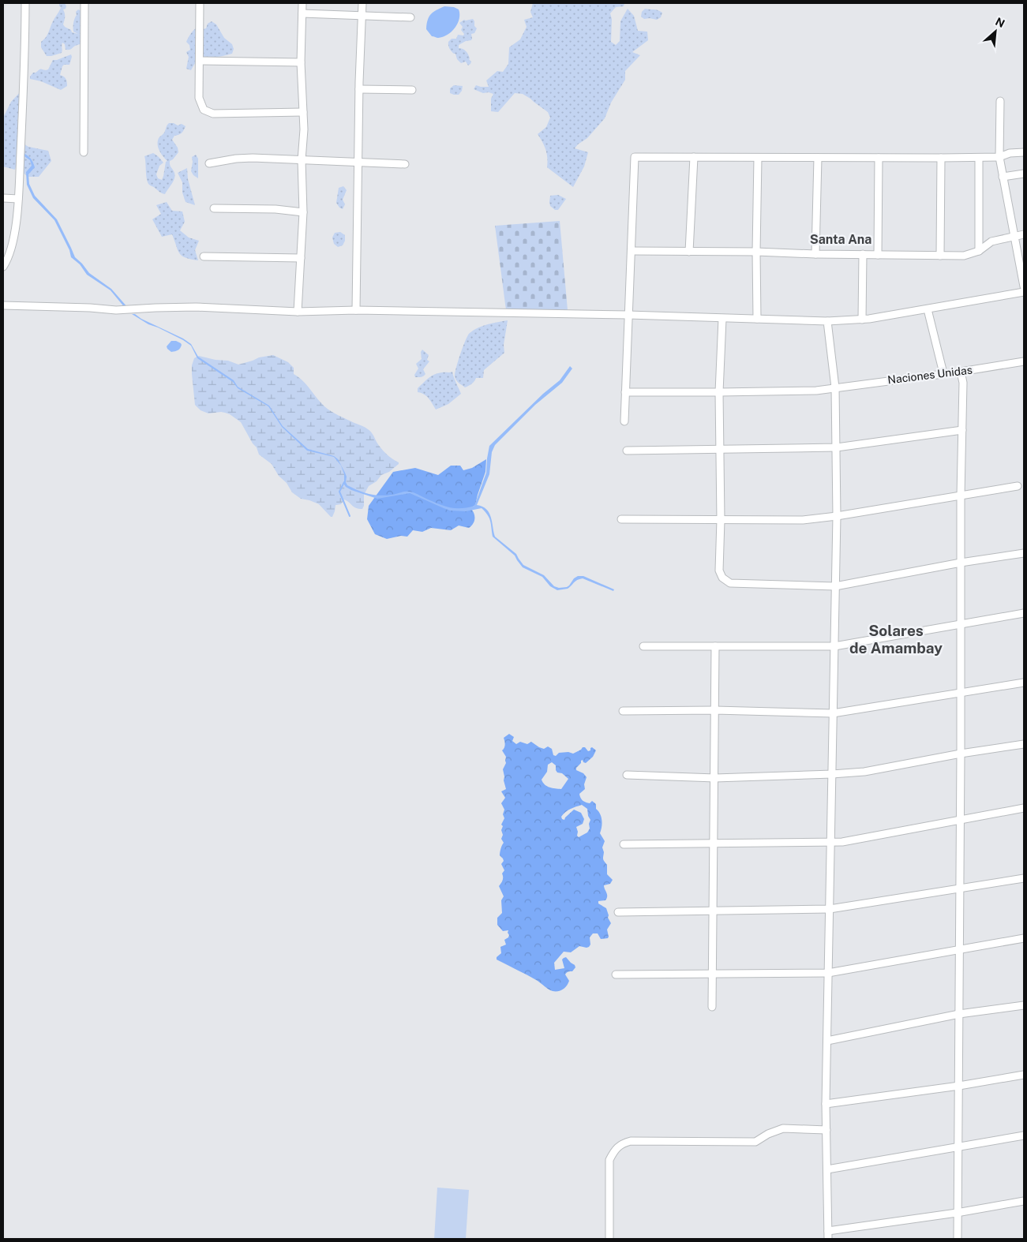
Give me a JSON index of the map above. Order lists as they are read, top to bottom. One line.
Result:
{"streets":{"street":["Naciones Unidas"]},"districts":["Santa Ana","Solares de Amambay"],"north":"top right"}
